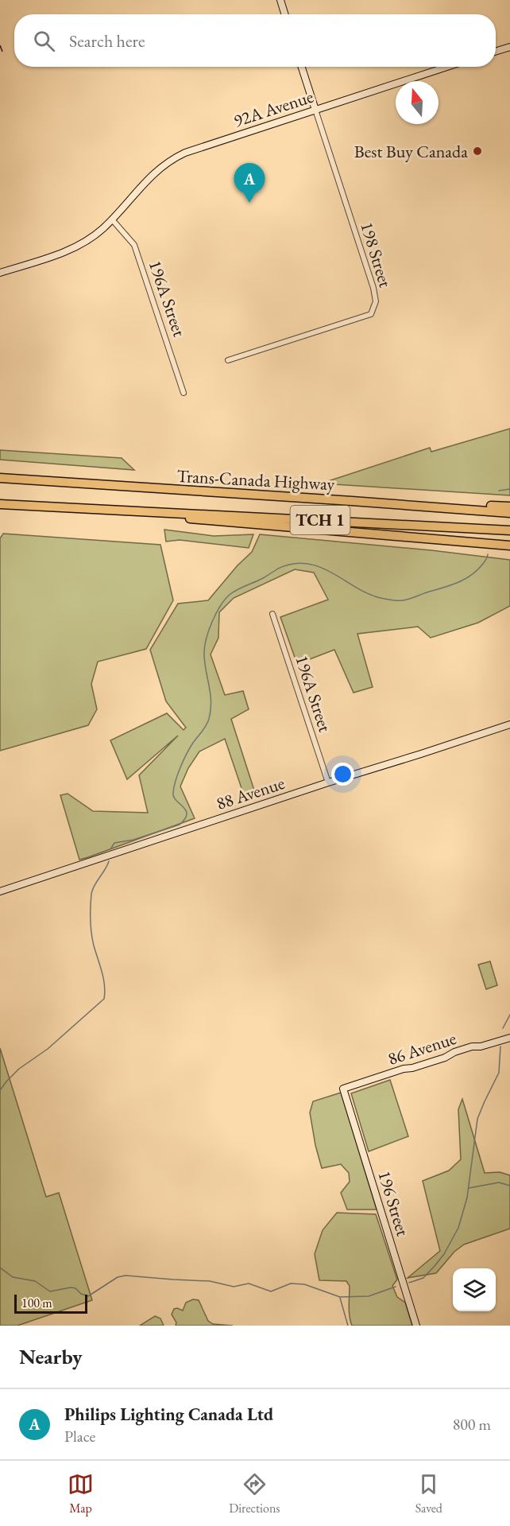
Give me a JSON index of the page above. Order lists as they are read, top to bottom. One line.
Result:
{"streets":{"highway":["Trans-Canada Highway","TCH 1"],"street":["92A Avenue","198 Street","196A Street","88 Avenue","86 Avenue","196 Street"]},"crossings":[["92A Avenue","198 Street"],["92A Avenue","196A Street"],["196A Street","88 Avenue"],["86 Avenue","196 Street"]],"places":["Best Buy Canada"],"scale_bar":"100 m","north":"top","page":{"search":"Search here","pins":"A","scale":"100 m","heading":"Nearby","list":[{"mark":"A","name":"Philips Lighting Canada Ltd","note":"Place","value":"800 m"}],"nav":["Map","Directions","Saved"]}}
